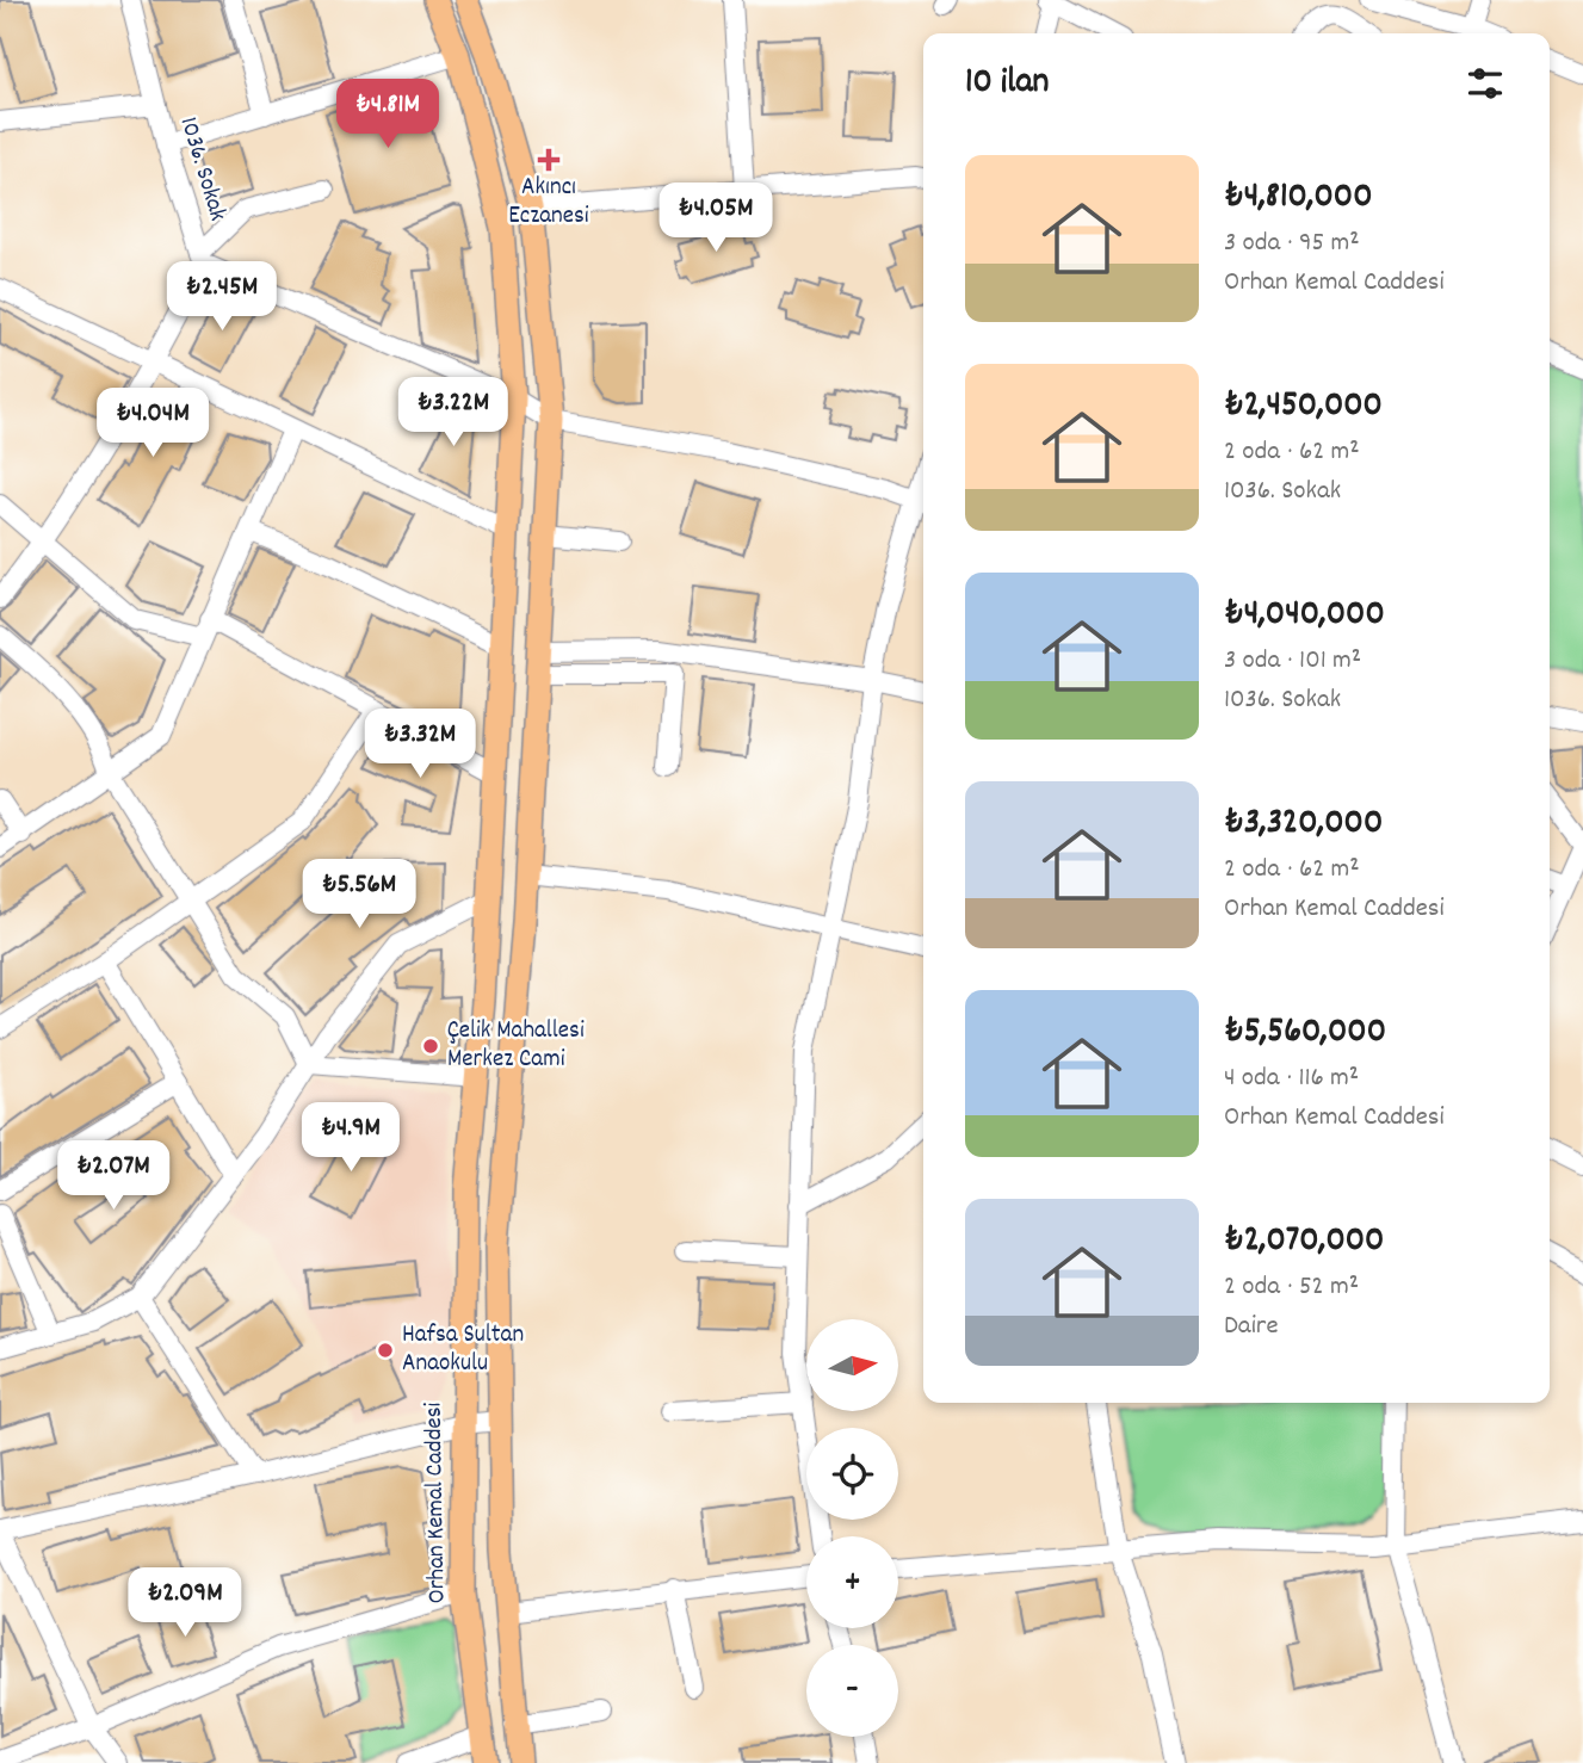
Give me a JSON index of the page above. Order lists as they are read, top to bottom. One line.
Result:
{"streets":{"main road":["Orhan Kemal Caddesi"],"street":["1036. Sokak"]},"places":{"health":["Akıncı Eczanesi"],"other":["Çelik Mahallesi Merkez Cami","Hafsa Sultan Anaokulu"]},"north":"right","page":{"heading":"10 ilan","price":["₺4.81M","₺4.05M","₺2.45M","₺3.22M","₺4.04M","₺3.32M","₺5.56M","₺4.9M","₺2.07M","₺2.09M"],"list":[{"name":"₺4,810,000","note":"3 oda · 95 m² · Orhan Kemal Caddesi"},{"name":"₺2,450,000","note":"2 oda · 62 m² · 1036. Sokak"},{"name":"₺4,040,000","note":"3 oda · 101 m² · 1036. Sokak"},{"name":"₺3,320,000","note":"2 oda · 62 m² · Orhan Kemal Caddesi"},{"name":"₺5,560,000","note":"4 oda · 116 m² · Orhan Kemal Caddesi"},{"name":"₺2,070,000","note":"2 oda · 52 m² · Daire"}],"map_buttons":["+","−"]}}
